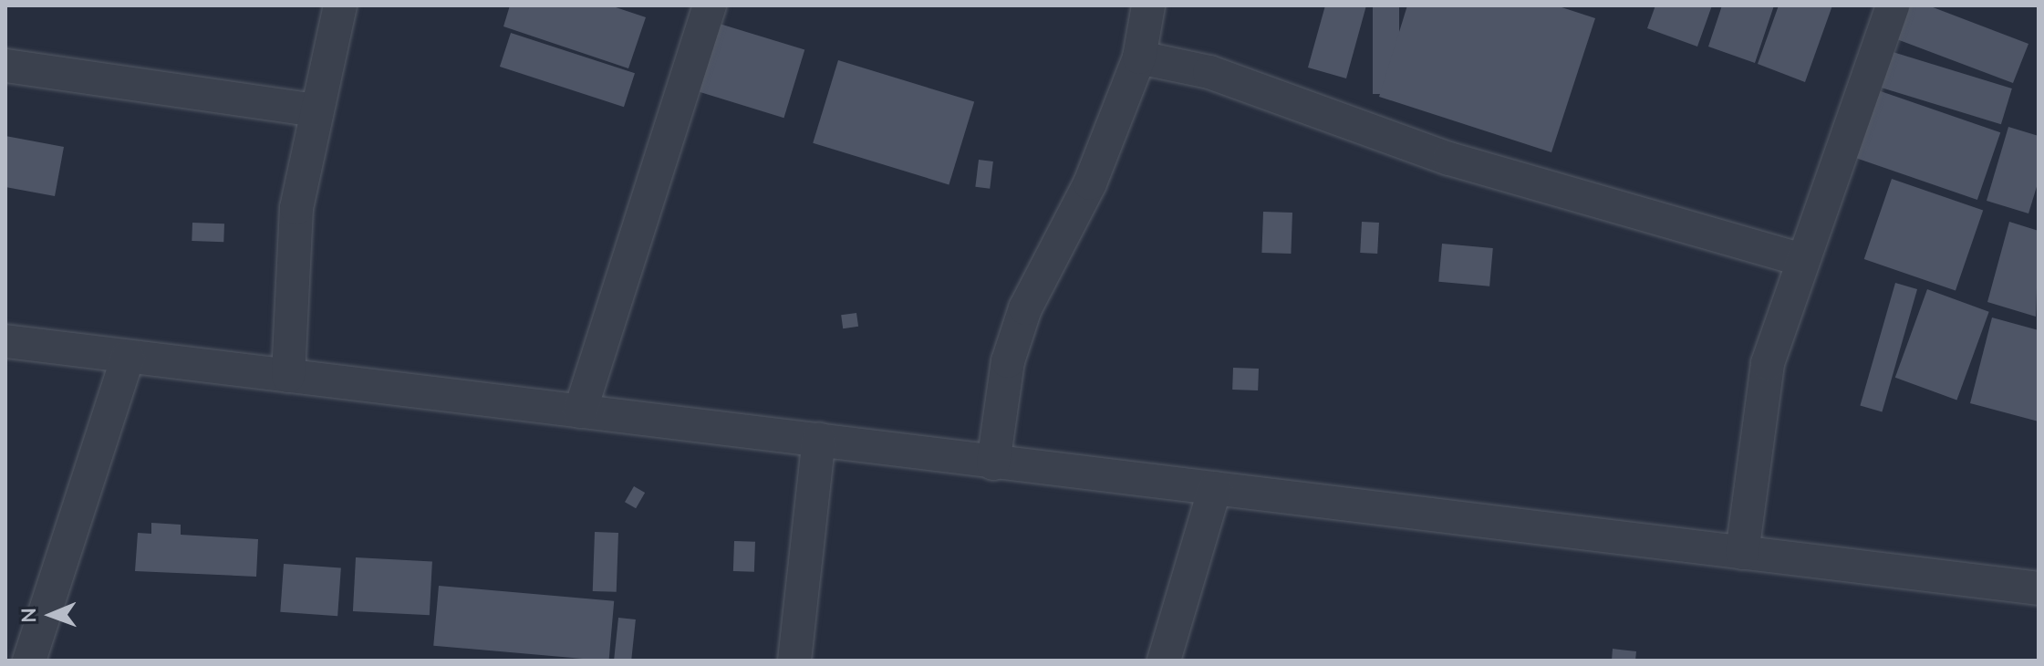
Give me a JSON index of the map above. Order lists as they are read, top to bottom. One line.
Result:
{"north":"left"}
